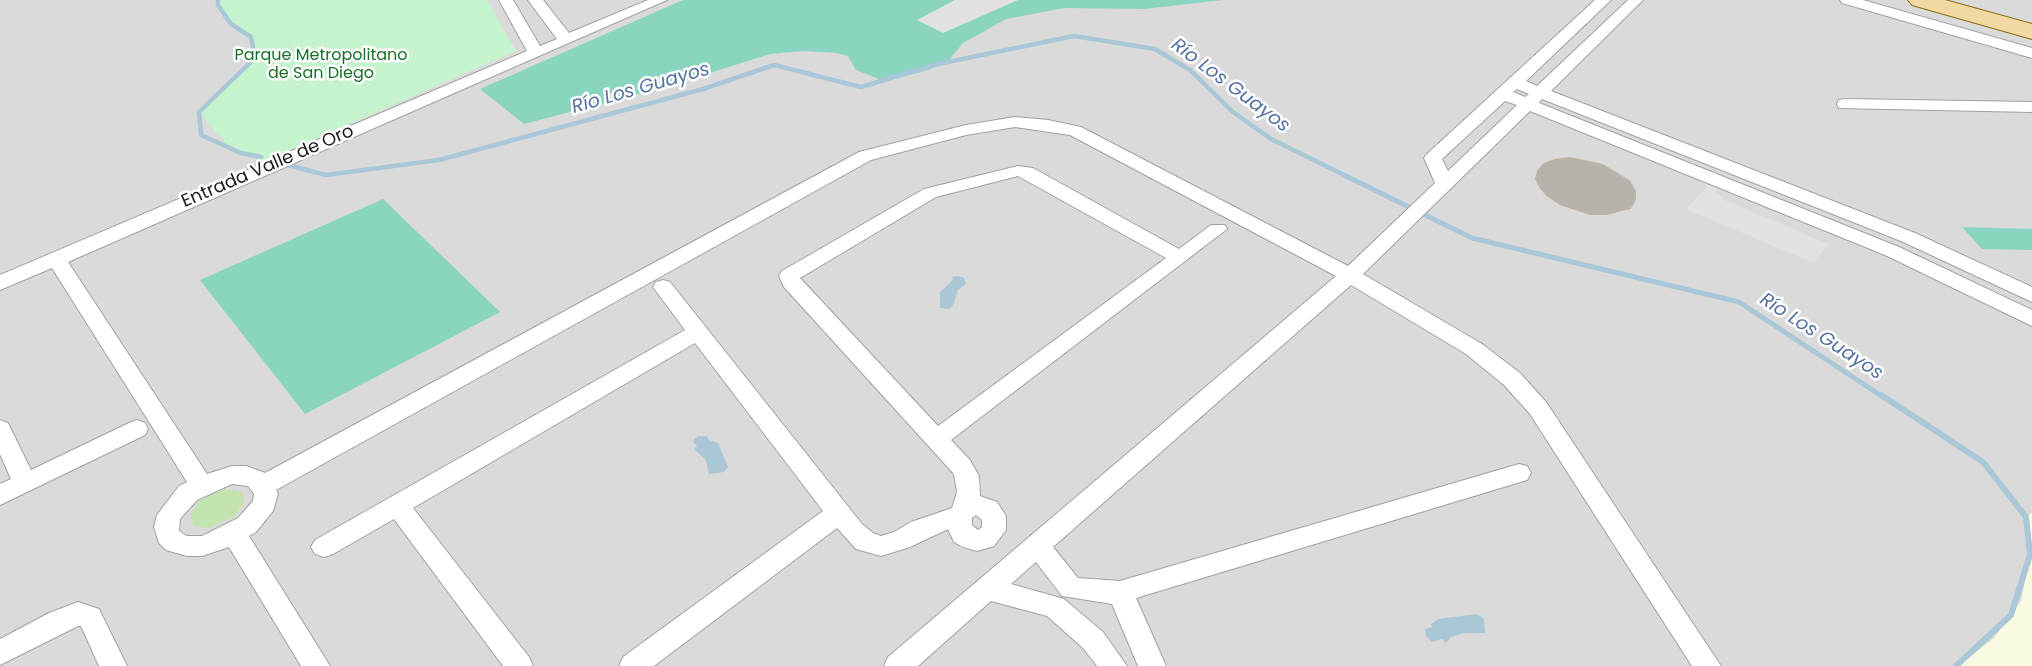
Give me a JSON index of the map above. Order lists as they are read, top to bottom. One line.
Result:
{"streets":{"street":["Entrada Valle de Oro"]},"water":["Río Los Guayos"],"parks":["Parque Metropolitano de San Diego"]}
